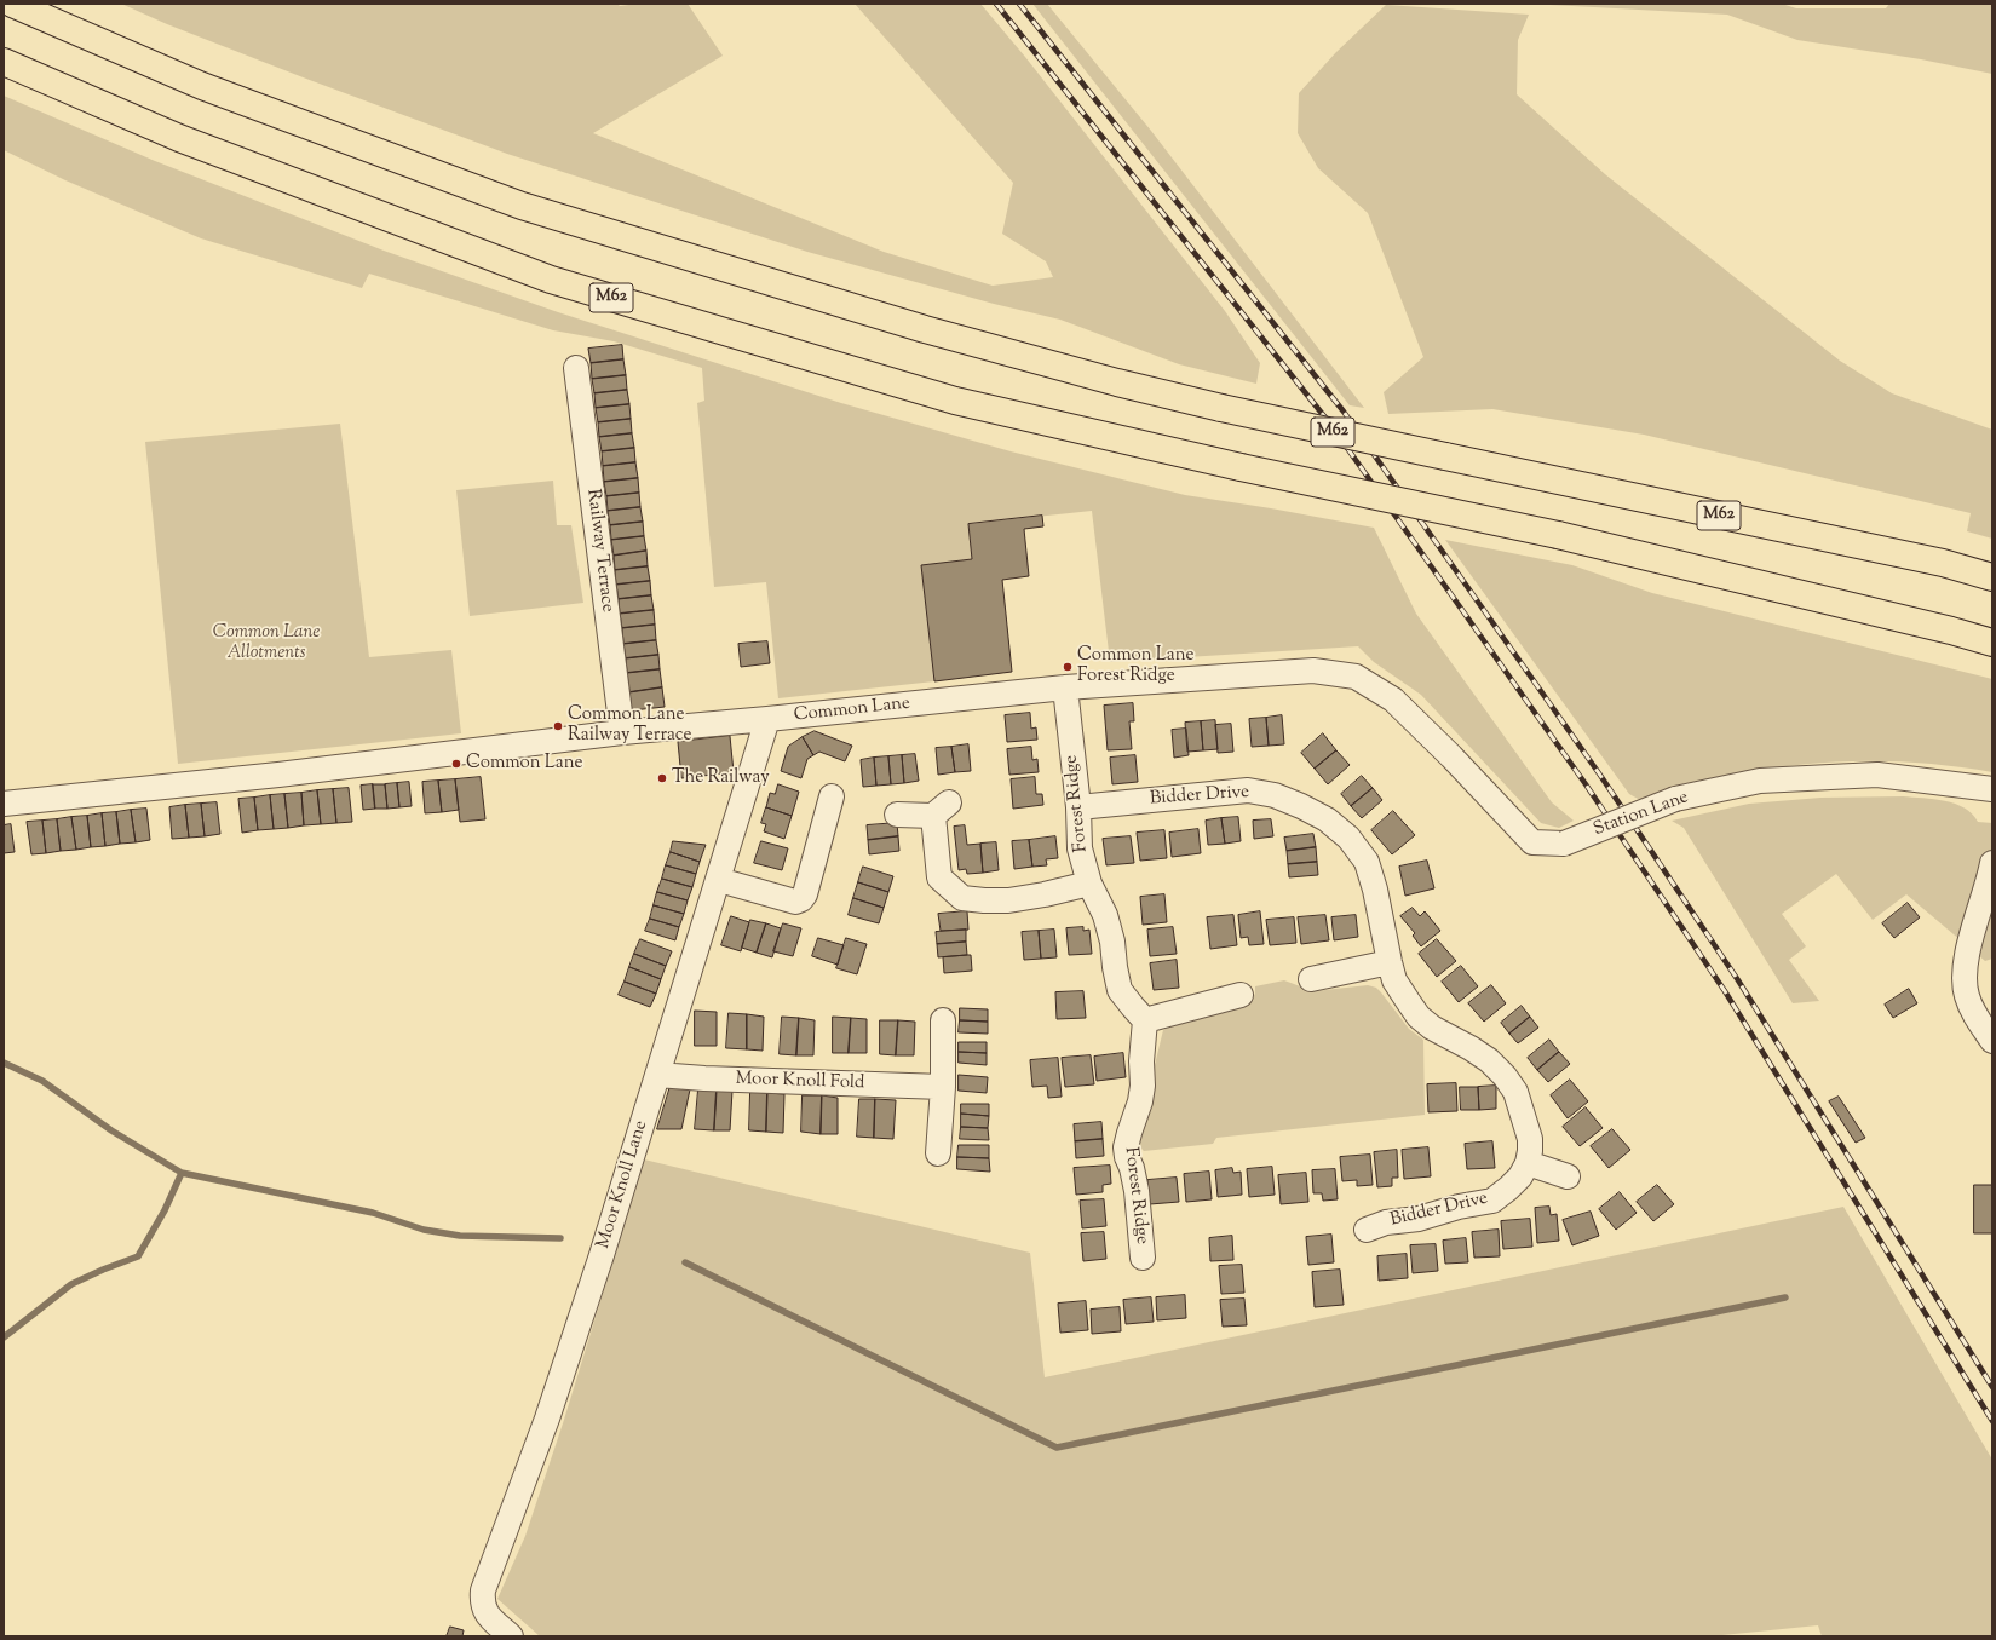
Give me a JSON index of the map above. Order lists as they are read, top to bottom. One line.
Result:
{"streets":{"highway":["M62"],"street":["Railway Terrace","Common Lane","Bidder Drive","Forest Ridge","Station Lane","Moor Knoll Fold","Moor Knoll Lane"]},"crossings":[["Railway Terrace","Common Lane"],["Common Lane","Forest Ridge"],["Common Lane","Station Lane"],["Common Lane","Moor Knoll Lane"],["Bidder Drive","Forest Ridge"],["Moor Knoll Fold","Moor Knoll Lane"]],"parks":["Common Lane Allotments"],"places":["Common Lane Forest Ridge","Common Lane Railway Terrace","Common Lane","The Railway"]}
